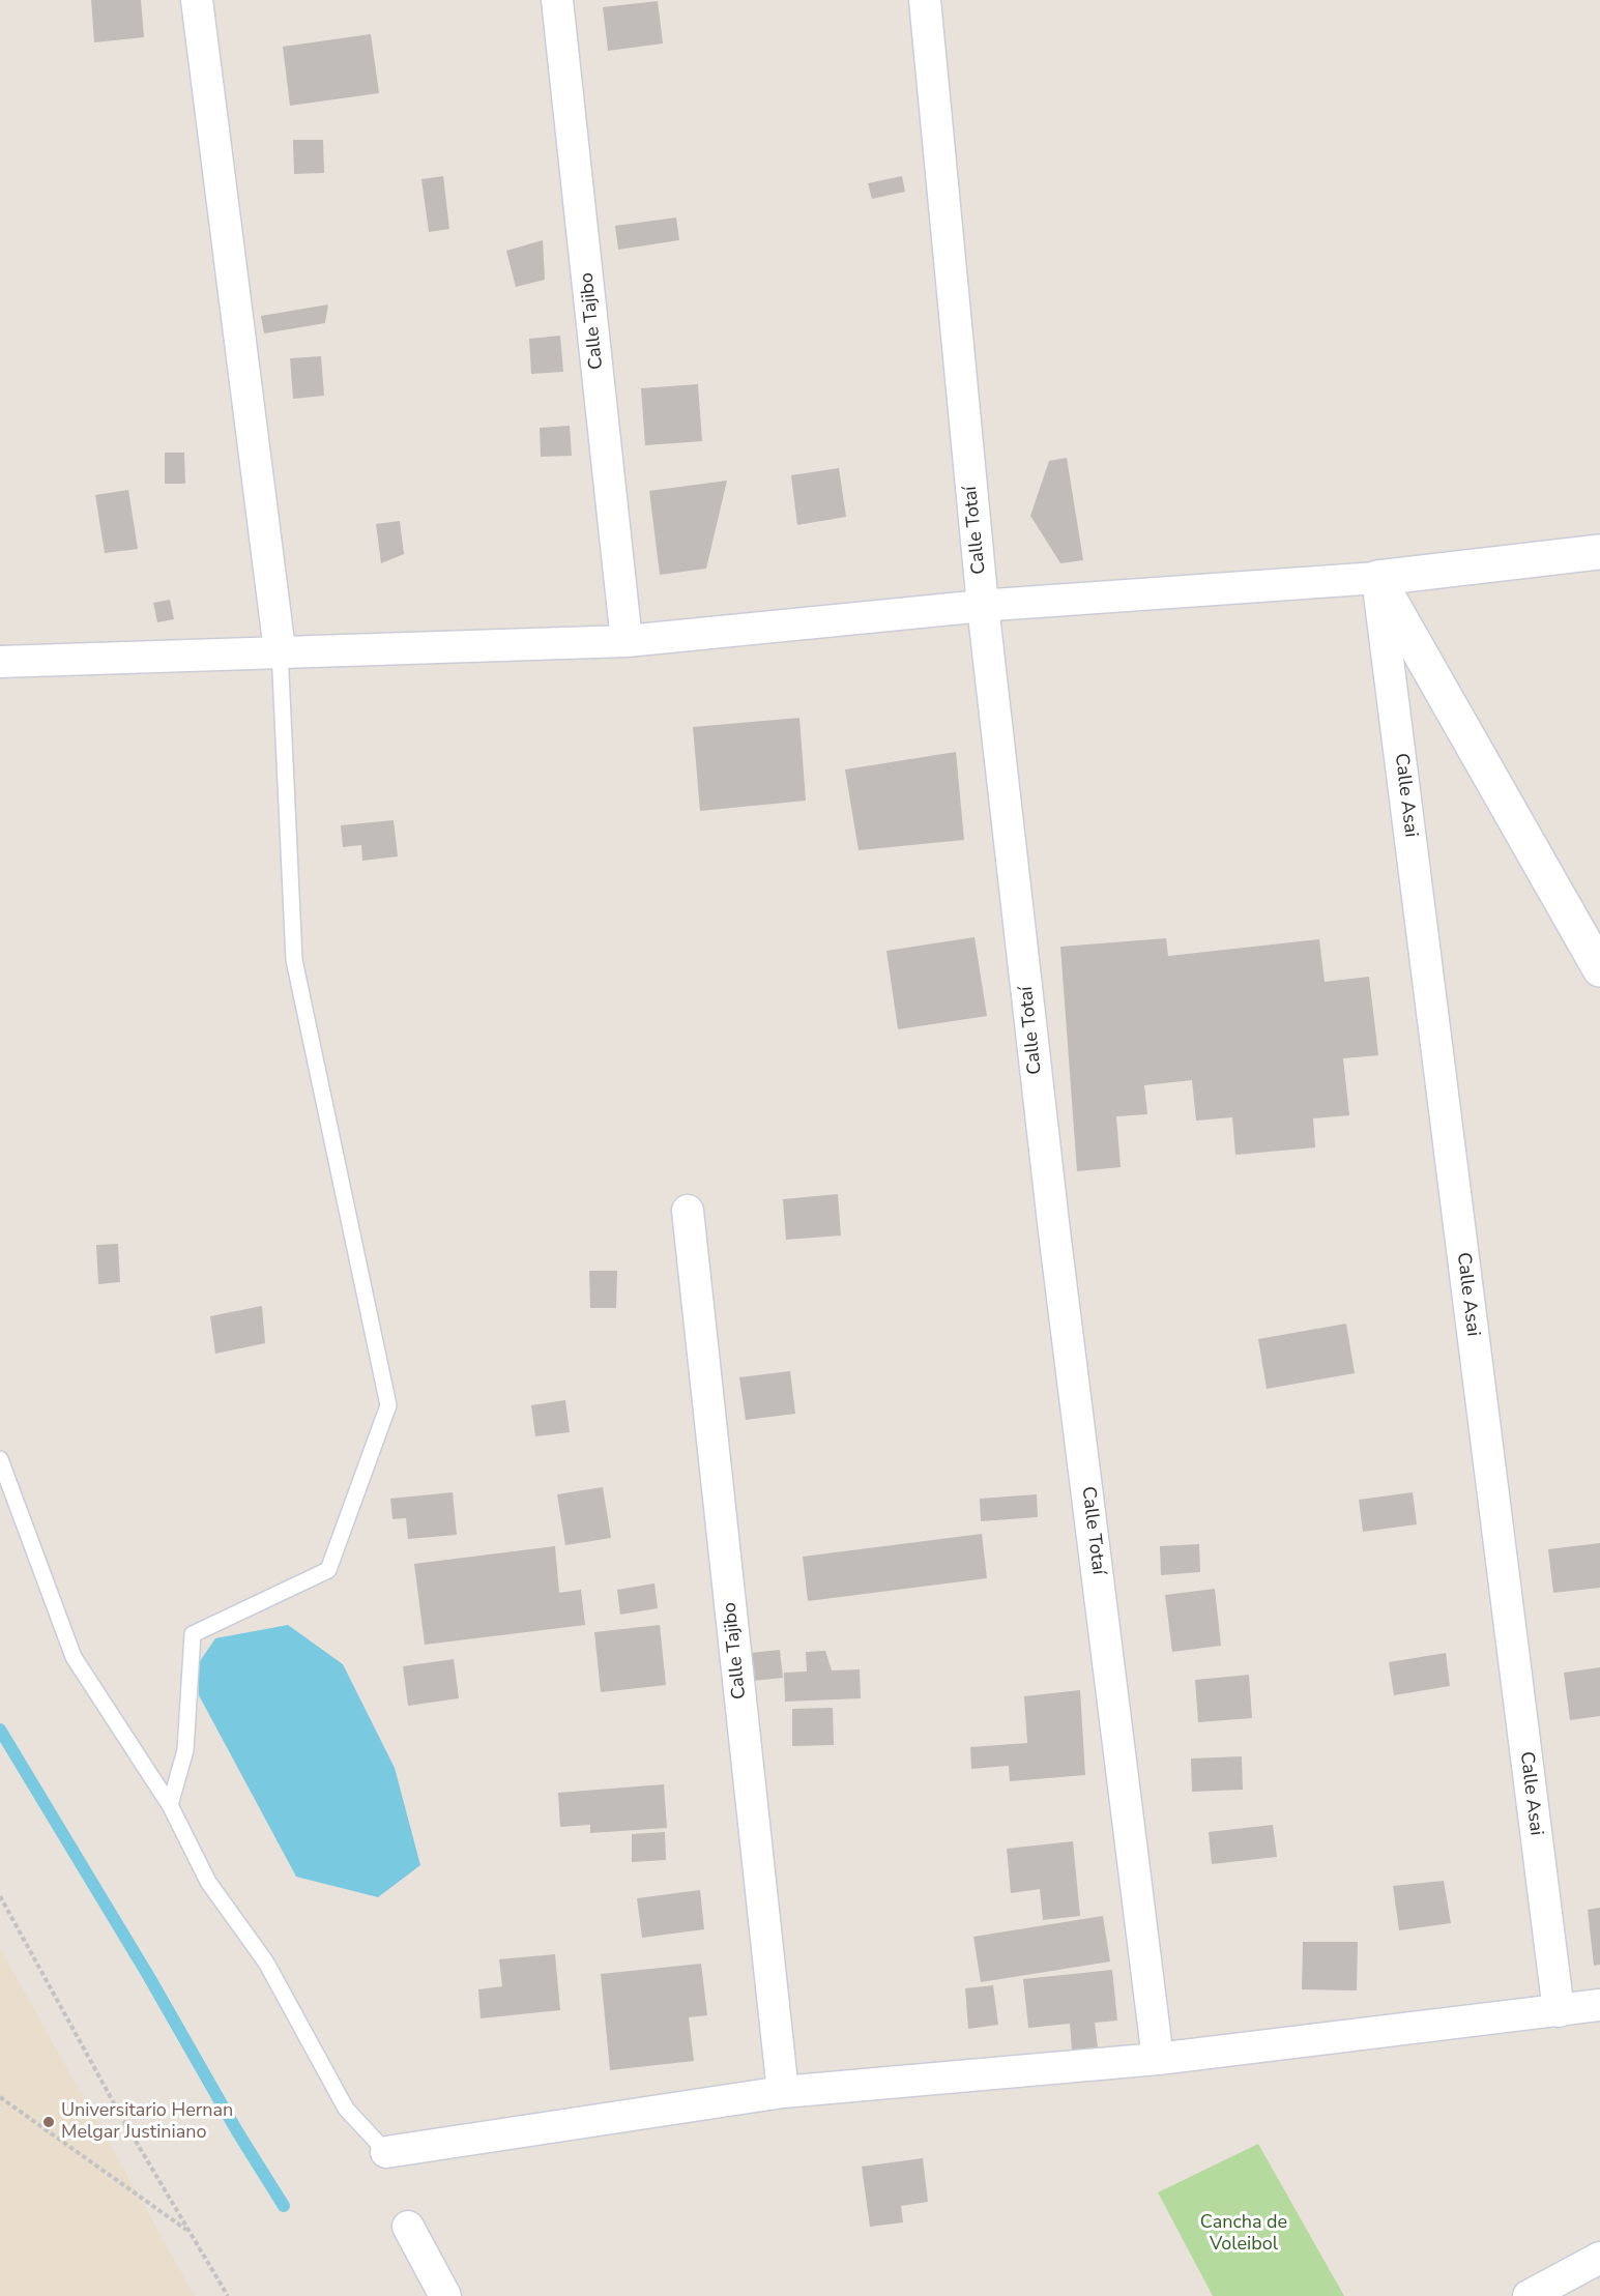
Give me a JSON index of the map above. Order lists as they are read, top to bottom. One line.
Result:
{"streets":{"street":["Calle Tajibo","Calle Totaí","Calle Asai"]},"parks":["Cancha de Voleibol"],"places":["Universitario Hernan Melgar Justiniano"]}
